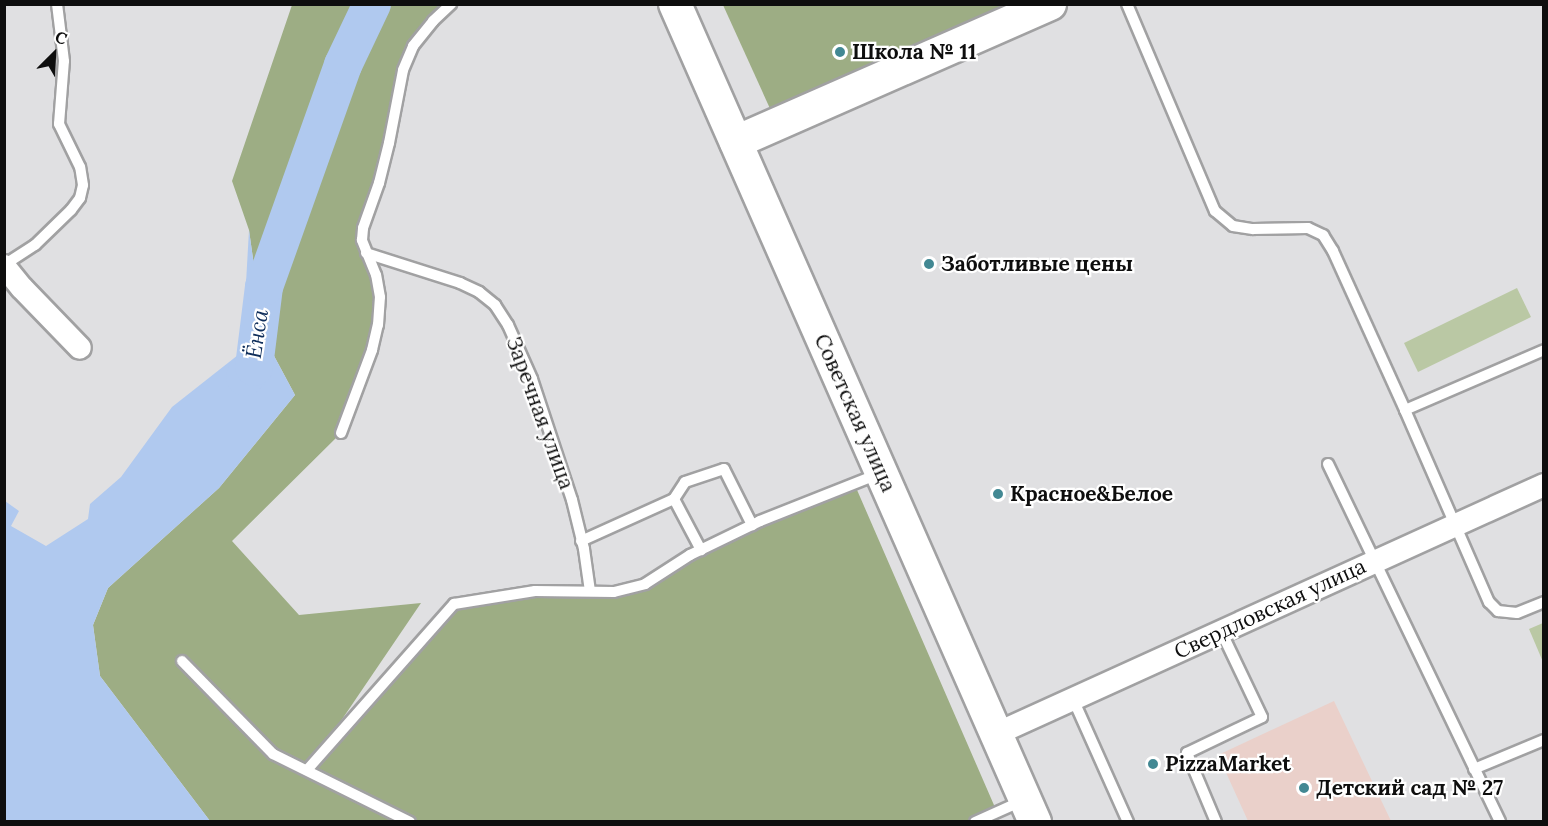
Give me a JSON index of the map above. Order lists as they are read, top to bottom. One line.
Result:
{"streets":{"main road":["Советская улица"],"street":["Свердловская улица"],"lane":["Заречная улица"]},"crossings":[["Советская улица","Свердловская улица"]],"water":["Ёнса"],"places":["Школа № 11","Заботливые цены","Красное&Белое","PizzaMarket","Детский сад № 27"],"north":"top right"}
